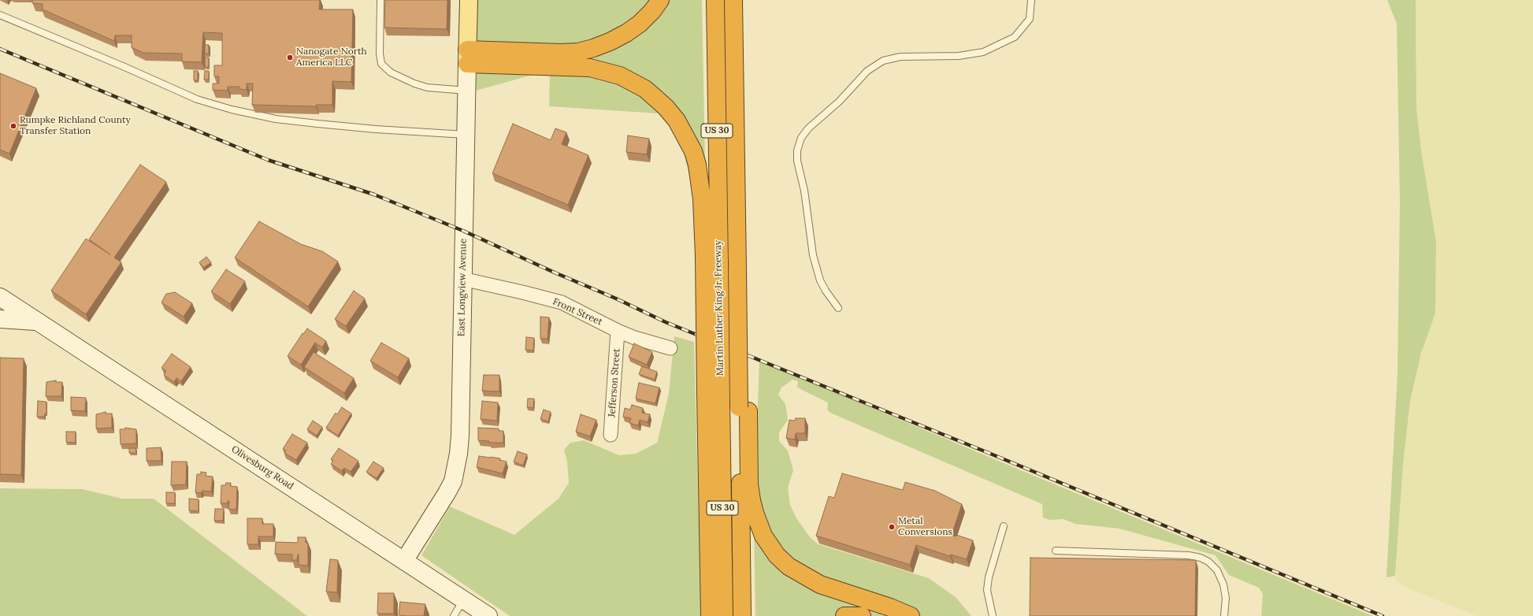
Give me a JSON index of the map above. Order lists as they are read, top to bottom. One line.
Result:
{"streets":{"highway":["US 30","Martin Luther King Jr. Freeway"],"main road":["East Longview Avenue","Olivesburg Road"],"street":["Front Street","Jefferson Street"]},"crossings":[["East Longview Avenue","Front Street"],["East Longview Avenue","Olivesburg Road"],["Front Street","Jefferson Street"]],"places":["Nanogate North America LLC","Rumpke Richland County Transfer Station","Metal Conversions"]}
